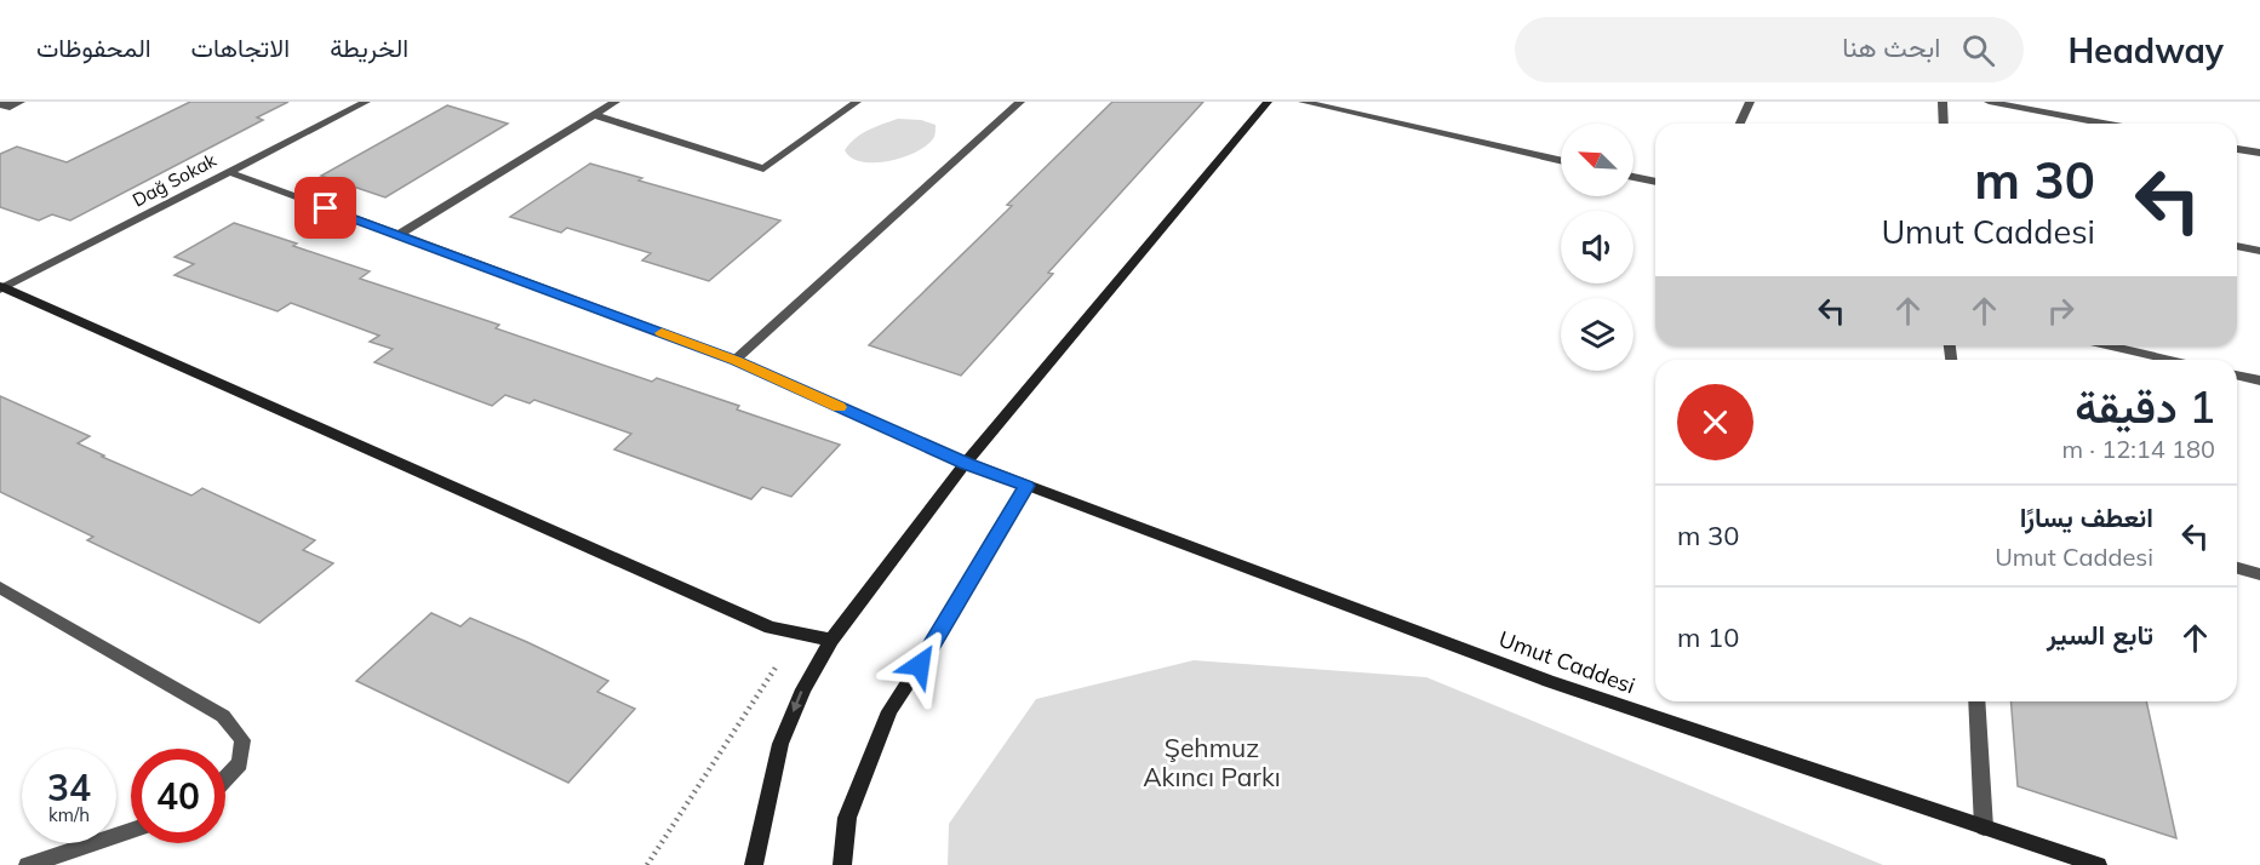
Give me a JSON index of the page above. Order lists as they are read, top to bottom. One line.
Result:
{"streets":{"street":["Dağ Sokak","Umut Caddesi"]},"parks":["Şehmuz Akıncı Parkı"],"north":"top left","page":{"header":"Headway","search":"ابحث هنا","nav":["الخريطة","الاتجاهات","المحفوظات"],"turn":["30 m","Umut Caddesi"],"heading":["1 دقيقة","180 m · 12:14"],"list":[{"name":"انعطف يسارًا","note":"Umut Caddesi","value":"30 m"},{"name":"تابع السير","value":"10 m"}],"speed":"34 km/h","limit":"40"}}
